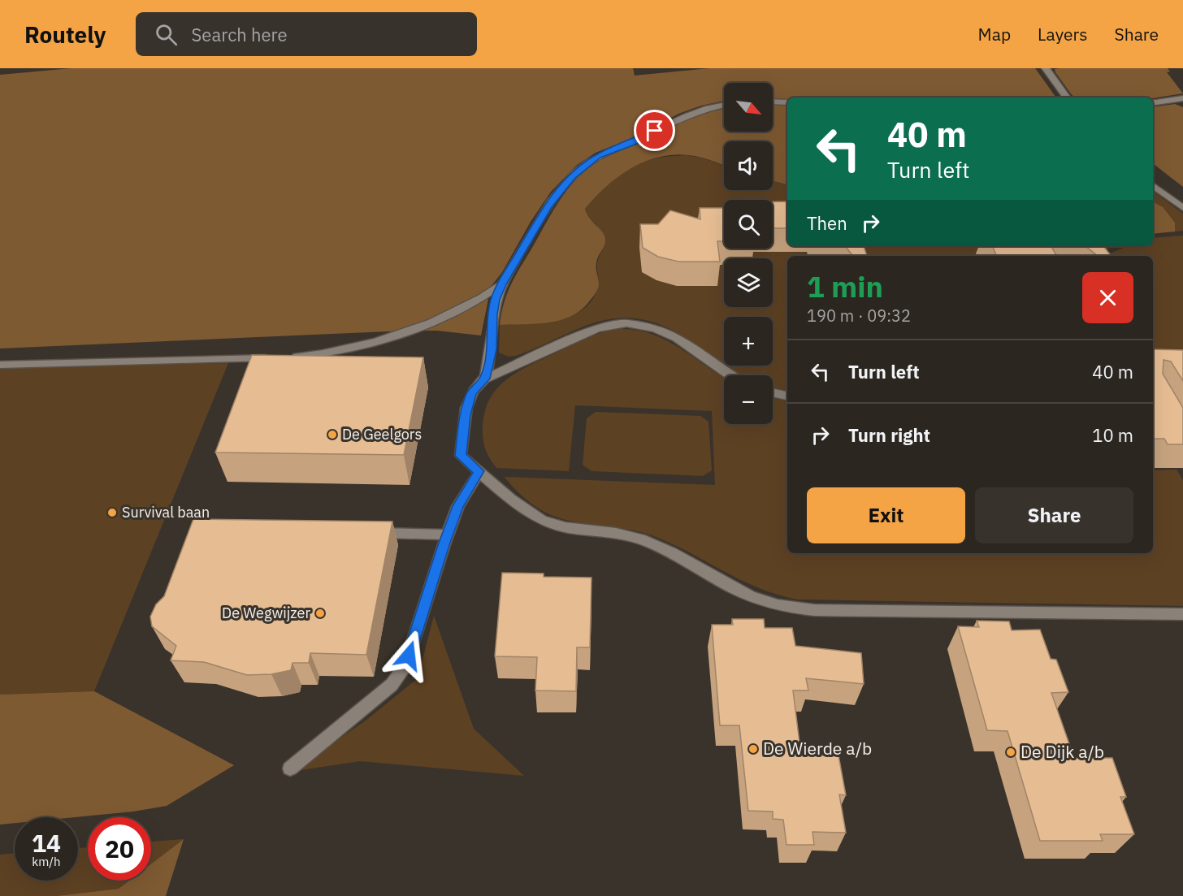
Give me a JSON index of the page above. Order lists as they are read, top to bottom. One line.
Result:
{"places":["De Geelgors","Survival baan","De Wegwijzer","De Wierde a/b","De Dijk a/b"],"north":"bottom right","page":{"header":"Routely","search":"Search here","nav":["Map","Layers","Share"],"map_buttons":["+","−"],"turn":["40 m","Turn left"],"then":"Then","heading":["1 min","190 m · 09:32"],"list":[{"name":"Turn left","value":"40 m"},{"name":"Turn right","value":"10 m"}],"buttons":["Exit","Share"],"speed":"14 km/h","limit":"20"}}
